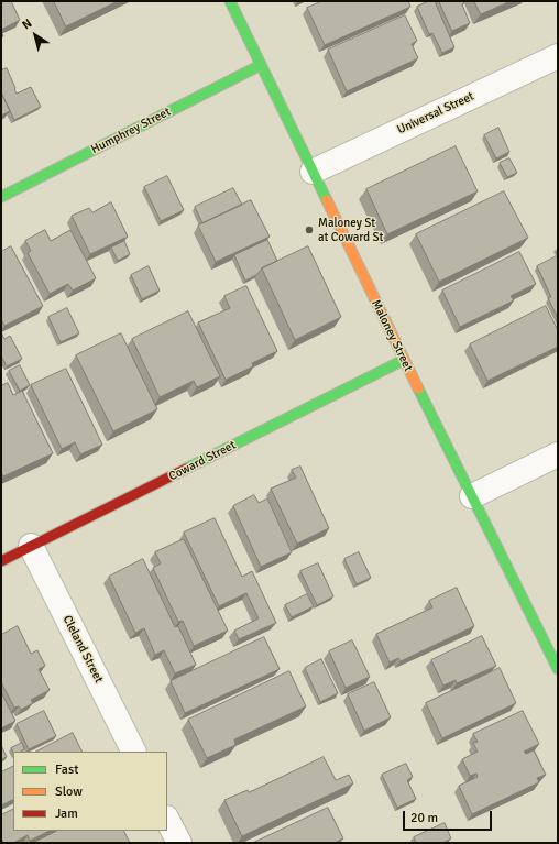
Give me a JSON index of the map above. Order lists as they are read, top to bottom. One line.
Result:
{"streets":{"main road":["Humphrey Street","Maloney Street","Coward Street"],"street":["Universal Street","Cleland Street"]},"crossings":[["Universal Street","Maloney Street"],["Humphrey Street","Maloney Street"],["Maloney Street","Coward Street"],["Coward Street","Cleland Street"]],"places":["Maloney St at Coward St"],"legend":["Fast","Slow","Jam"],"scale_bar":"20 m","north":"top left"}
